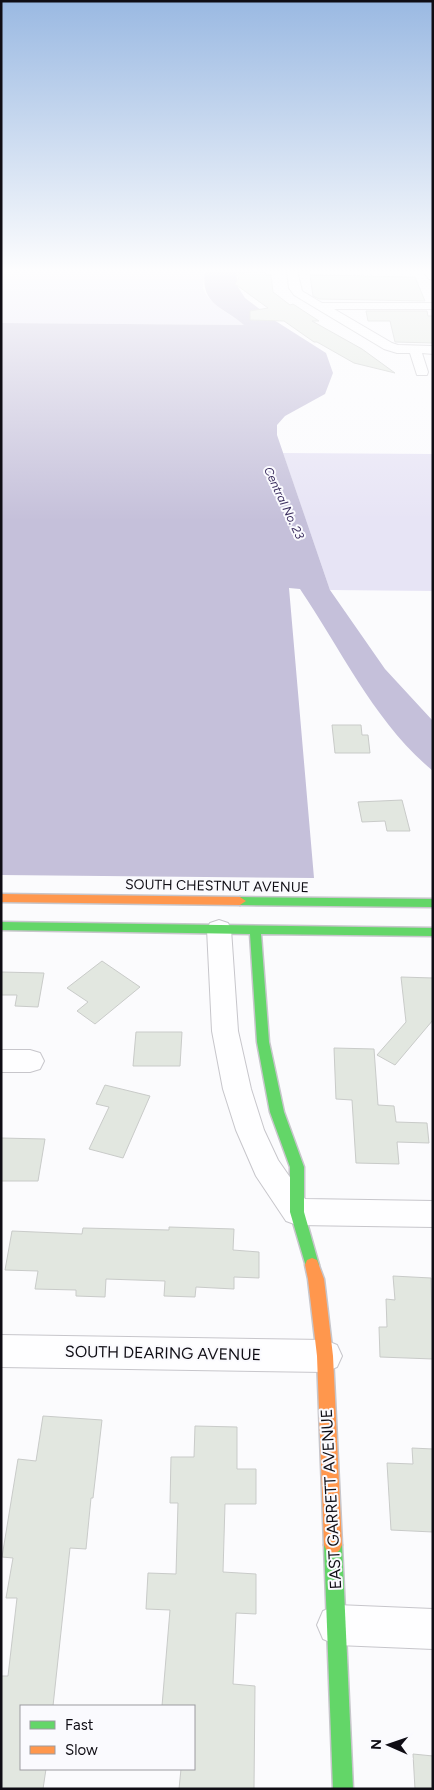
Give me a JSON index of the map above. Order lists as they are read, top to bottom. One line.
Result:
{"streets":{"main road":["SOUTH CHESTNUT AVENUE","EAST GARRETT AVENUE"],"street":["SOUTH DEARING AVENUE"]},"crossings":[["SOUTH DEARING AVENUE","EAST GARRETT AVENUE"]],"water":["Central No. 23"],"legend":["Fast","Slow"],"north":"left"}
